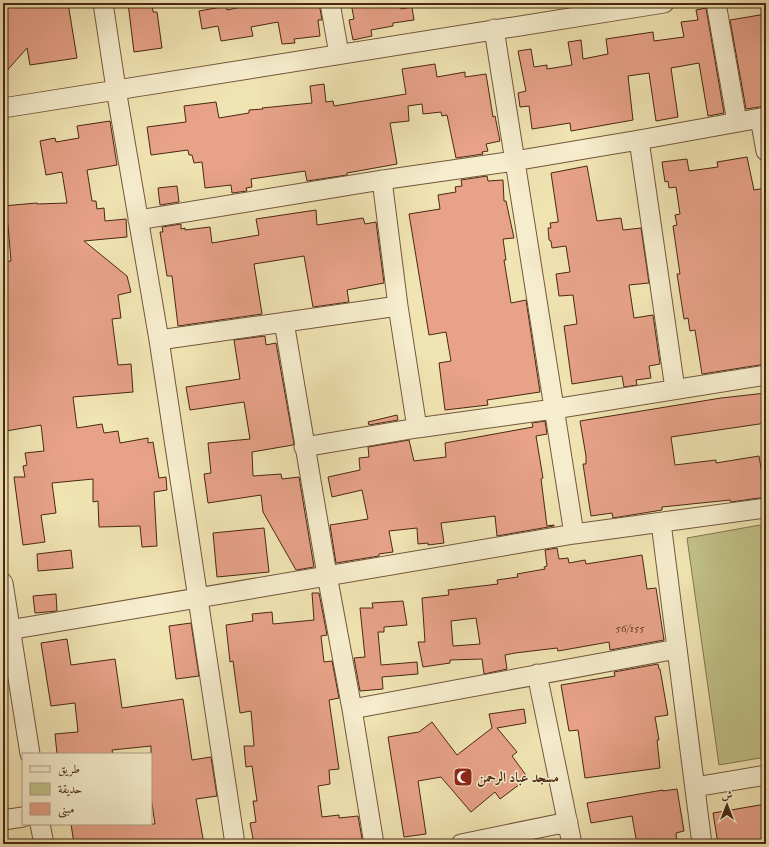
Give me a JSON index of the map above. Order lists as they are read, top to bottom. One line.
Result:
{"places":{"mosque":["مسجد عباد الرحمن"]},"house_numbers":["56/155"],"legend":["طريق","حديقة","مبنى"],"north":"top"}
